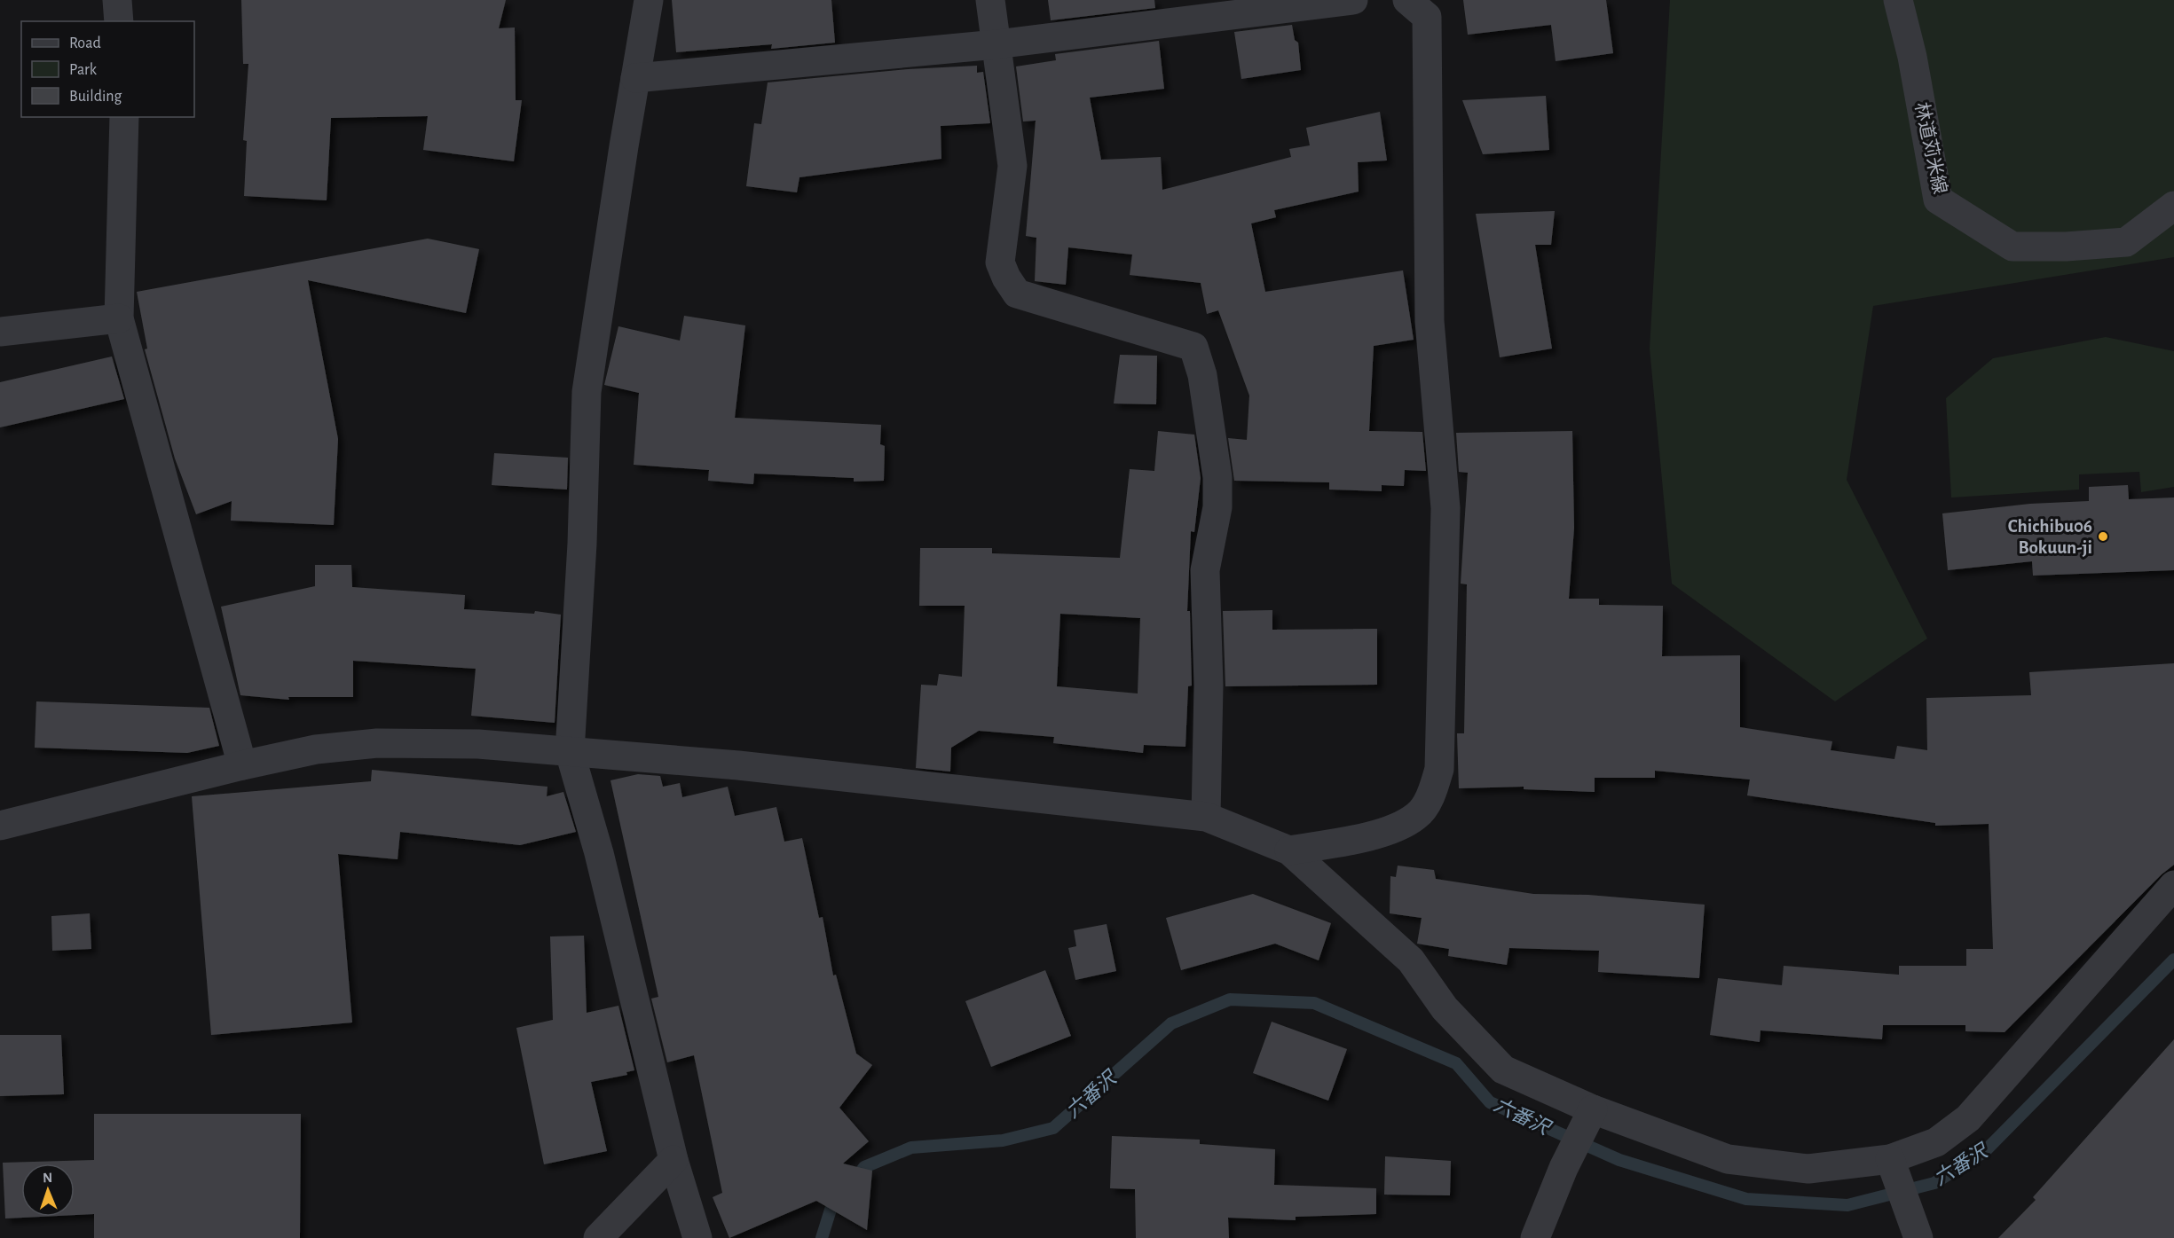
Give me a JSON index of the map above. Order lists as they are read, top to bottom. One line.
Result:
{"streets":{"street":["林道苅米線"]},"water":["六番沢"],"places":["Chichibu06 Bokuun-ji"],"legend":["Road","Park","Building"],"north":"top"}
